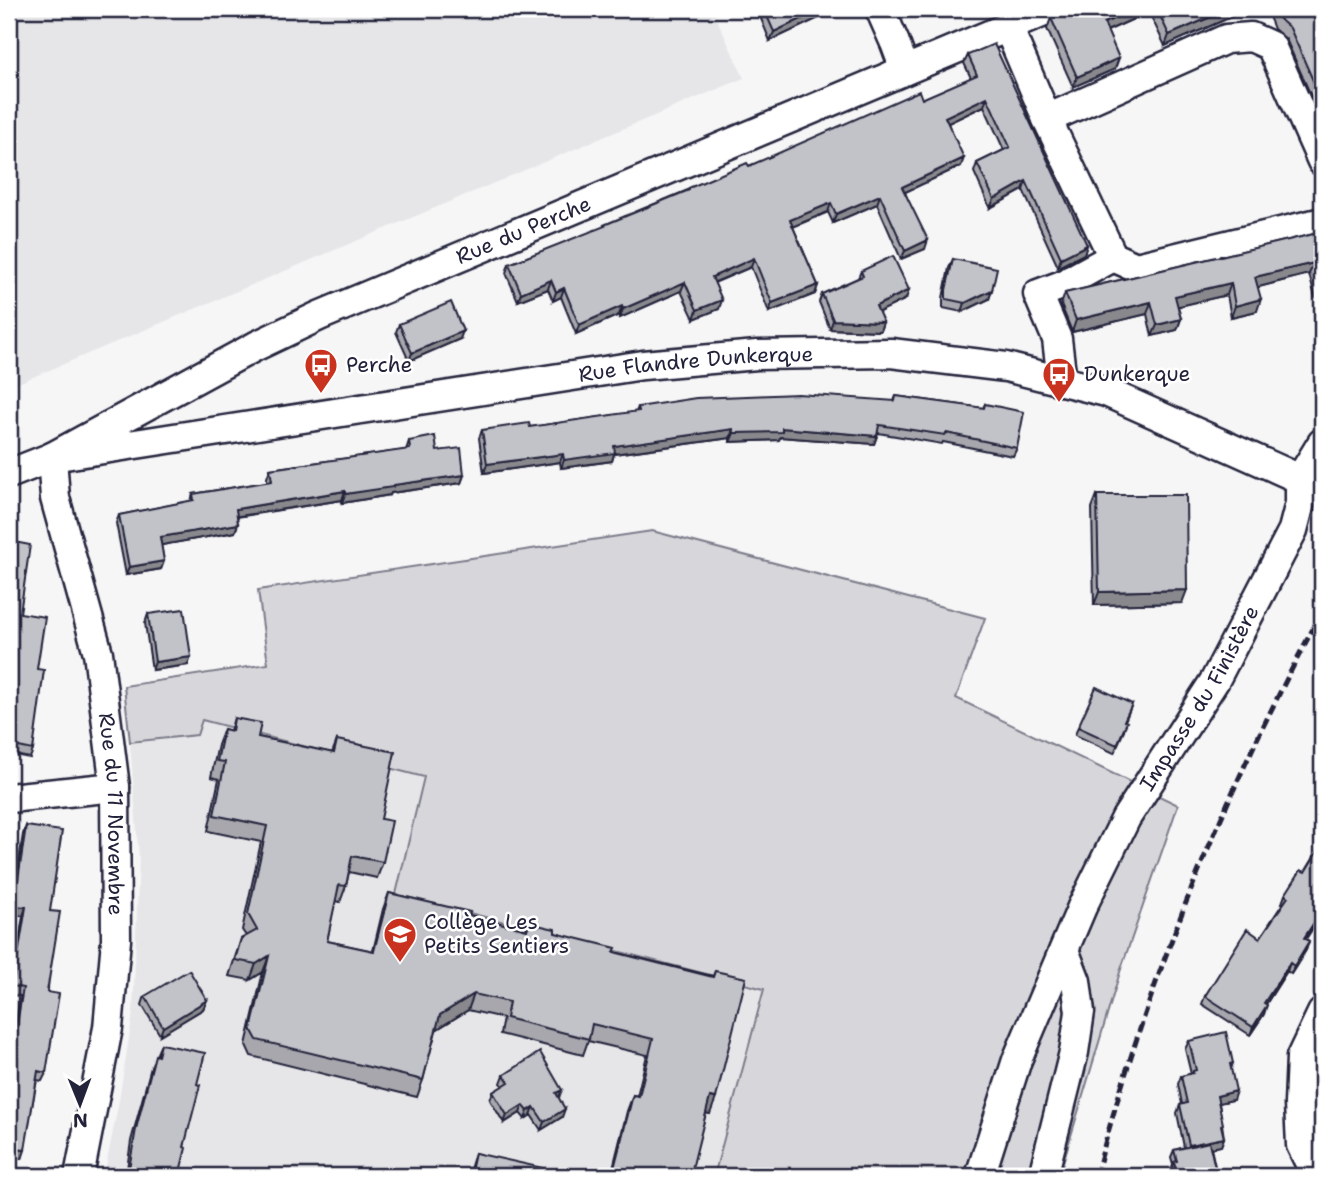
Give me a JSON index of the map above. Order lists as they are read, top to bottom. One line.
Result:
{"streets":{"street":["Rue du Perche","Rue Flandre Dunkerque","Impasse du Finistère","Rue du 11 Novembre"]},"crossings":[["Rue du Perche","Rue Flandre Dunkerque"],["Rue du Perche","Rue du 11 Novembre"],["Rue Flandre Dunkerque","Impasse du Finistère"],["Rue Flandre Dunkerque","Rue du 11 Novembre"]],"places":{"bus stop":["Perche","Dunkerque"],"school or university":["Collège Les Petits Sentiers"]},"north":"bottom"}
